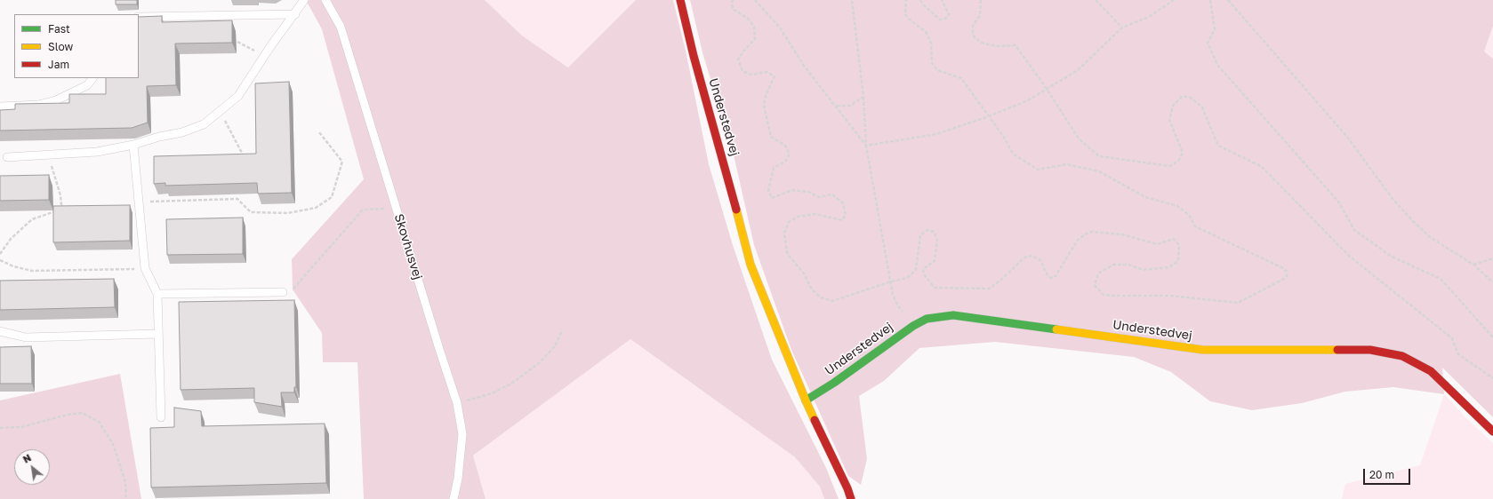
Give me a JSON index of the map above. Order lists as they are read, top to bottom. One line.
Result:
{"streets":{"street":["Understedvej"],"lane":["Skovhusvej"]},"legend":["Fast","Slow","Jam"],"scale_bar":"20 m","north":"top left"}
